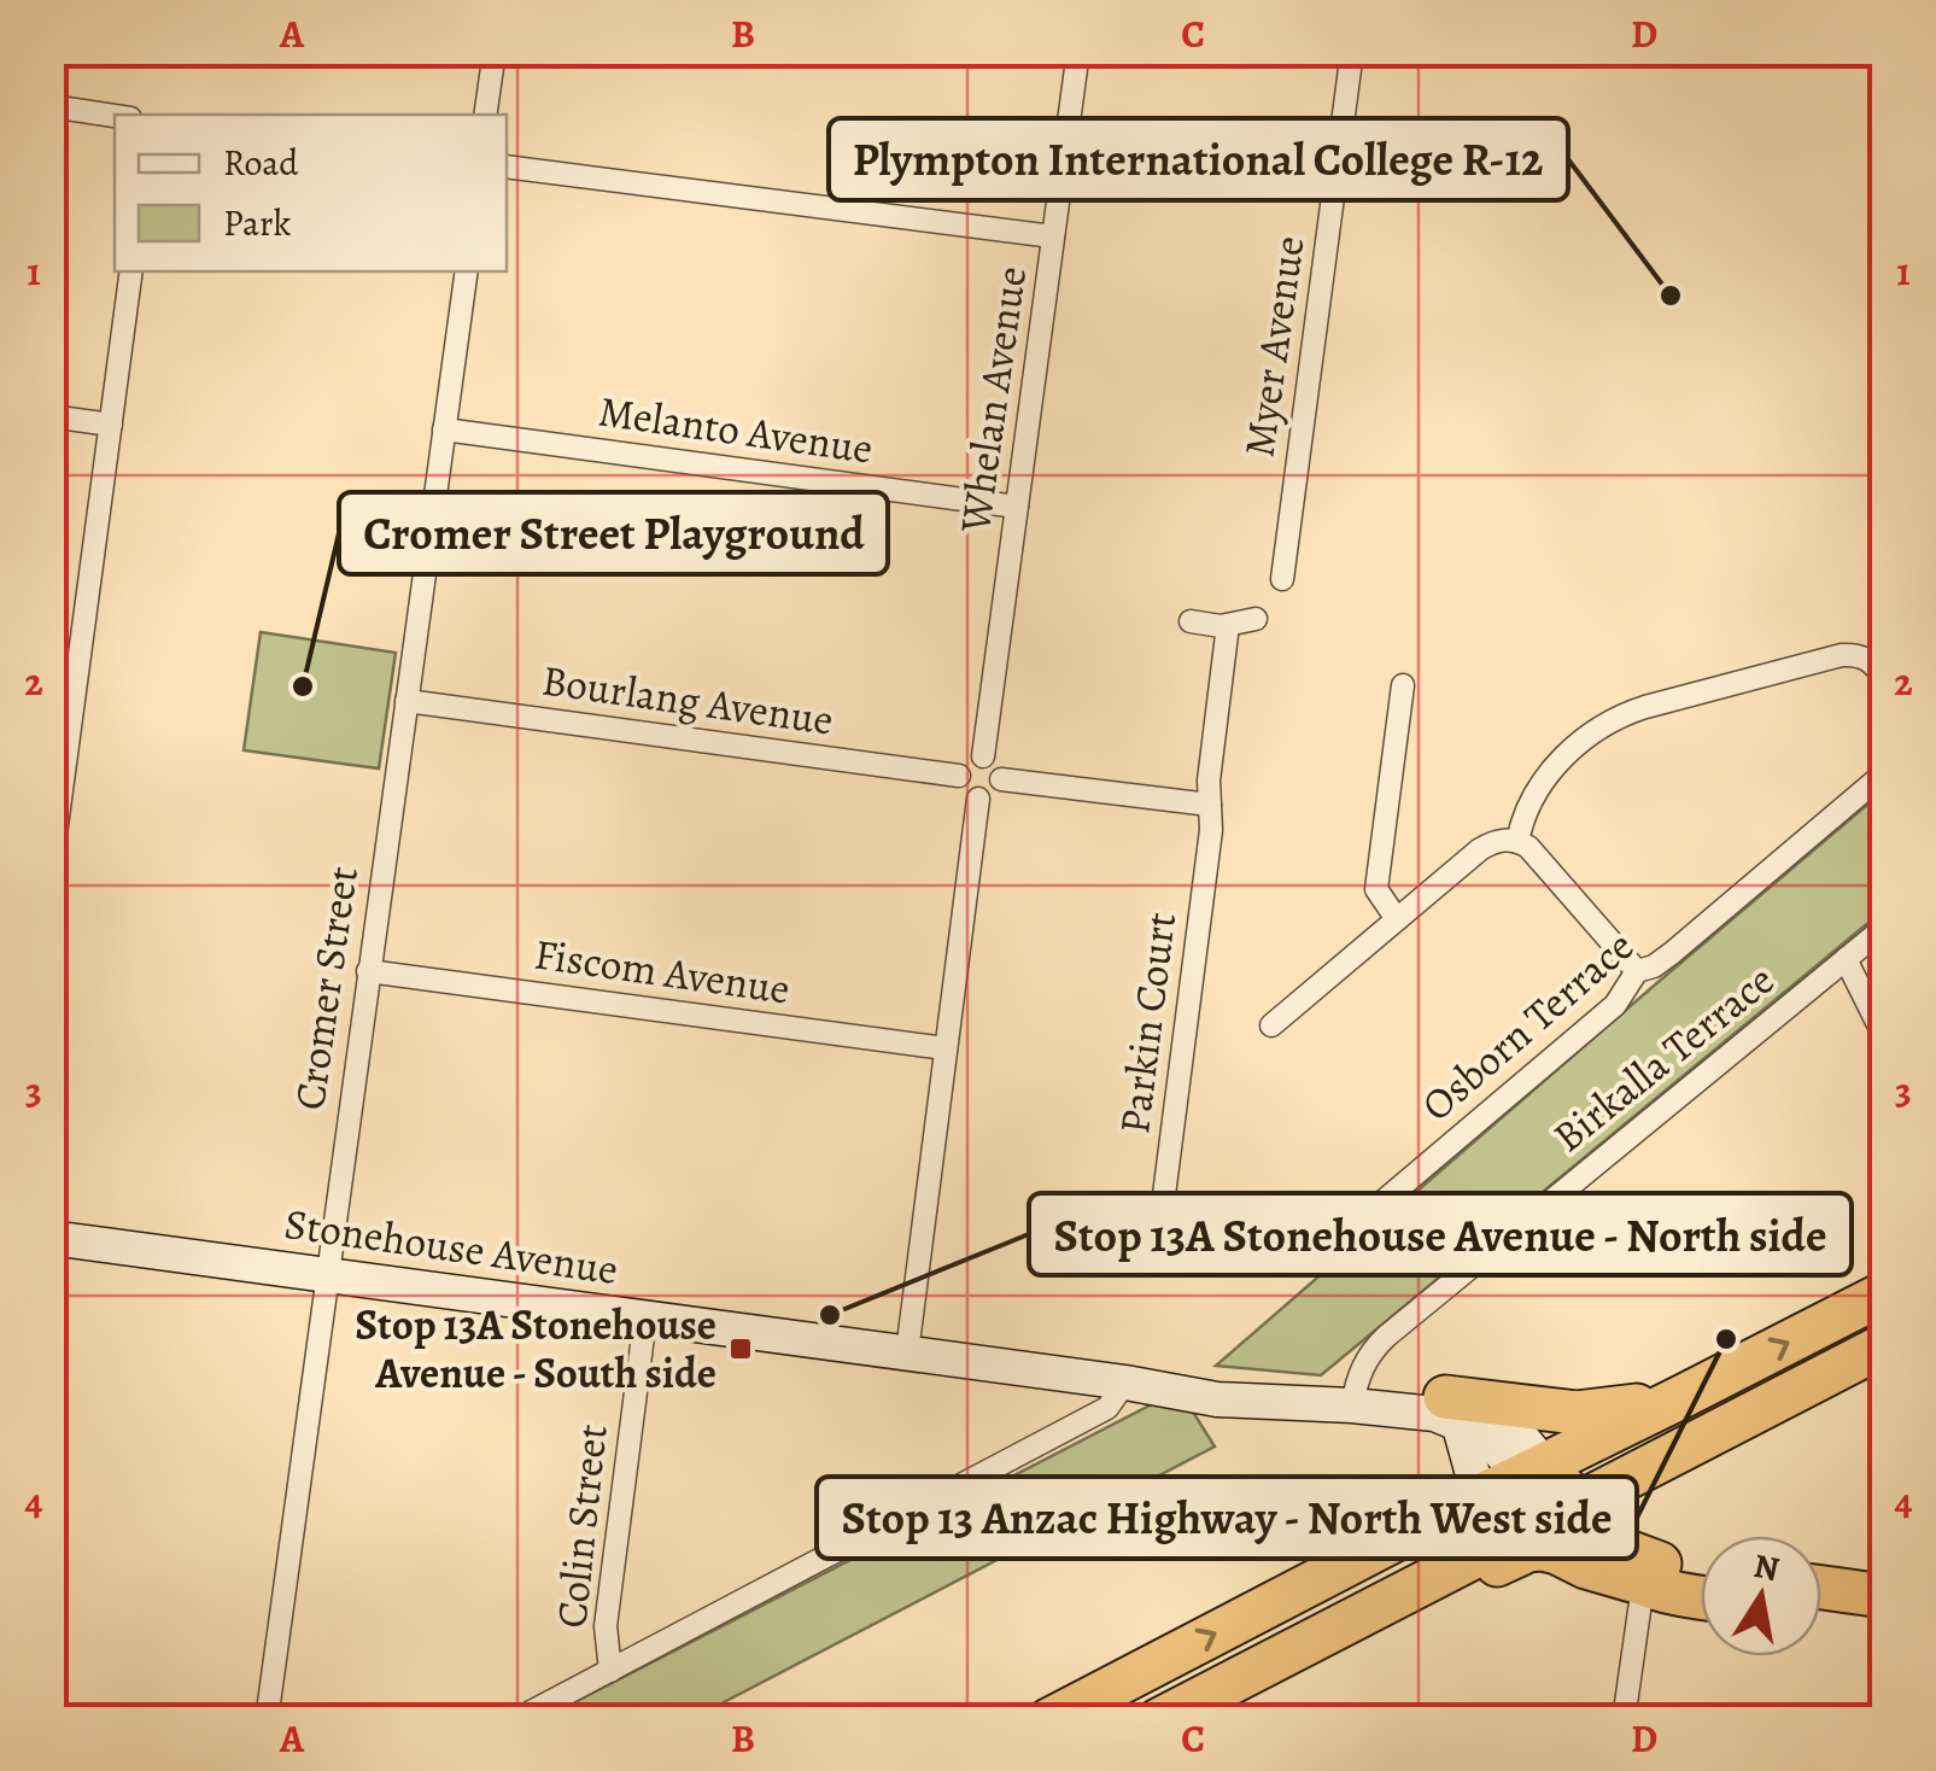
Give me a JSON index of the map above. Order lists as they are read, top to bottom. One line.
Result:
{"streets":{"street":["Myer Avenue","Whelan Avenue","Melanto Avenue","Bourlang Avenue","Fiscom Avenue","Cromer Street","Parkin Court","Osborn Terrace","Birkalla Terrace","Stonehouse Avenue","Colin Street"]},"crossings":[["Whelan Avenue","Melanto Avenue"],["Whelan Avenue","Bourlang Avenue"],["Melanto Avenue","Cromer Street"],["Bourlang Avenue","Cromer Street"],["Fiscom Avenue","Cromer Street"],["Cromer Street","Stonehouse Avenue"],["Birkalla Terrace","Stonehouse Avenue"],["Stonehouse Avenue","Colin Street"]],"places":{"other":["Plympton International College R-12","Cromer Street Playground","Stop 13A Stonehouse Avenue - North side","Stop 13 Anzac Highway - North West side"],"transit":["Stop 13A Stonehouse Avenue - South side"]},"legend":["Road","Park"],"north":"top","grid":{"columns":["A","B","C","D"],"rows":["1","2","3","4"]}}
